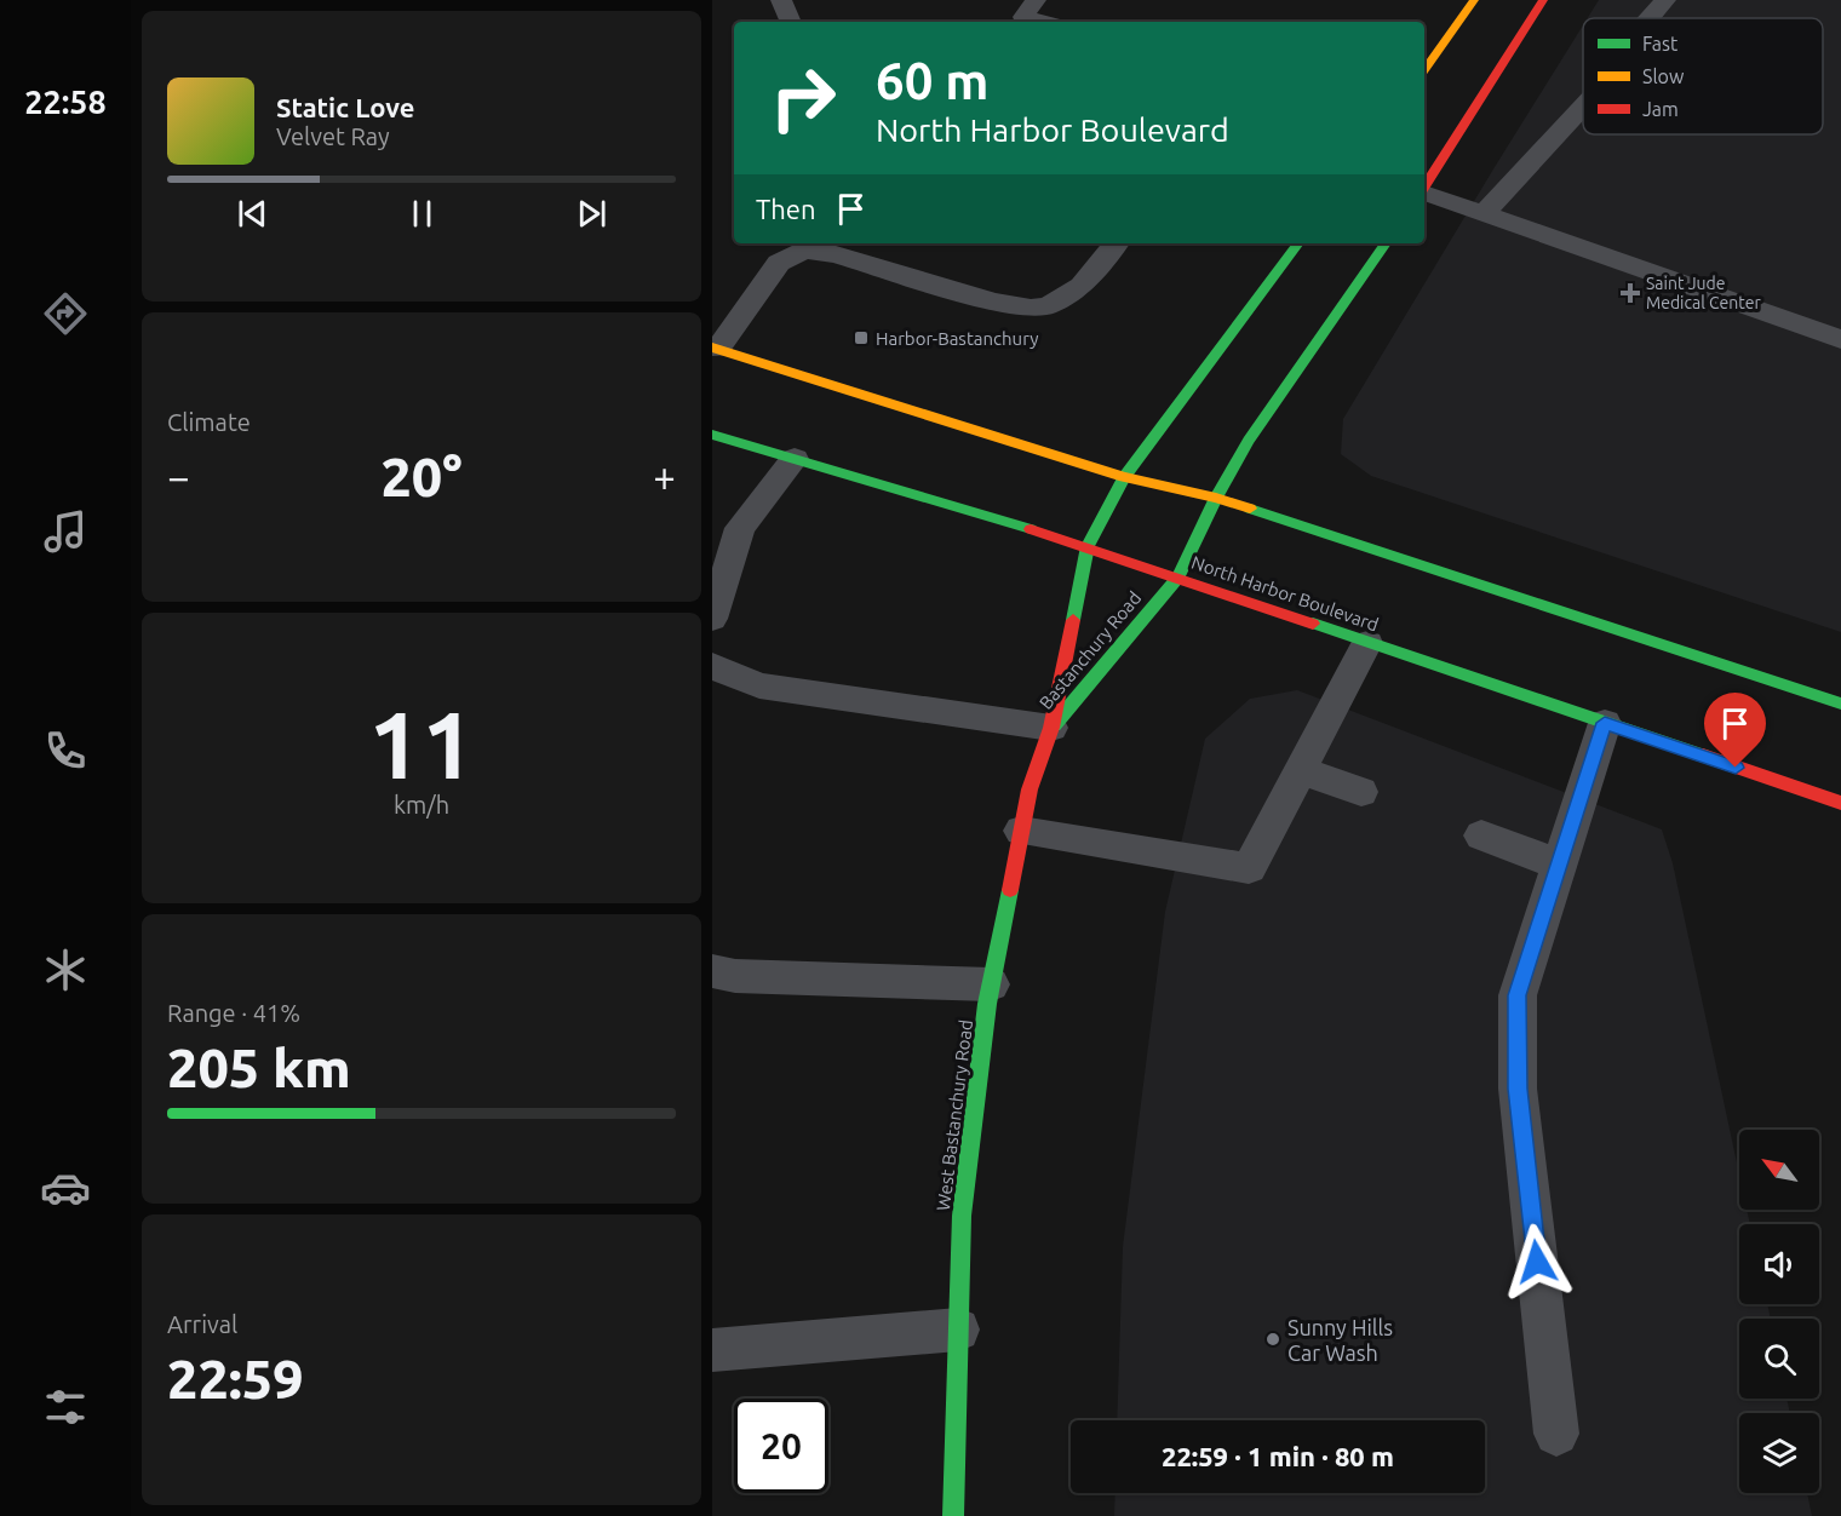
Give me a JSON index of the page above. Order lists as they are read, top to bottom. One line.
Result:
{"streets":{"main road":["North Harbor Boulevard","Bastanchury Road","West Bastanchury Road"]},"crossings":[["North Harbor Boulevard","Bastanchury Road"],["Bastanchury Road","West Bastanchury Road"]],"places":{"health":["Saint Jude Medical Center"],"transit":["Harbor-Bastanchury"],"other":["Sunny Hills Car Wash"]},"legend":["Fast","Slow","Jam"],"north":"top left","page":{"tabs":"22:58","turn":["60 m","North Harbor Boulevard"],"song":["Static Love","Velvet Ray"],"then":"Then","tile":["Climate",["11","km/h"],["Range · 41%","205 km"],["Arrival","22:59"]],"heat":["−","20°","+"],"limit":"20","trip":"22:59 · 1 min · 80 m"}}
